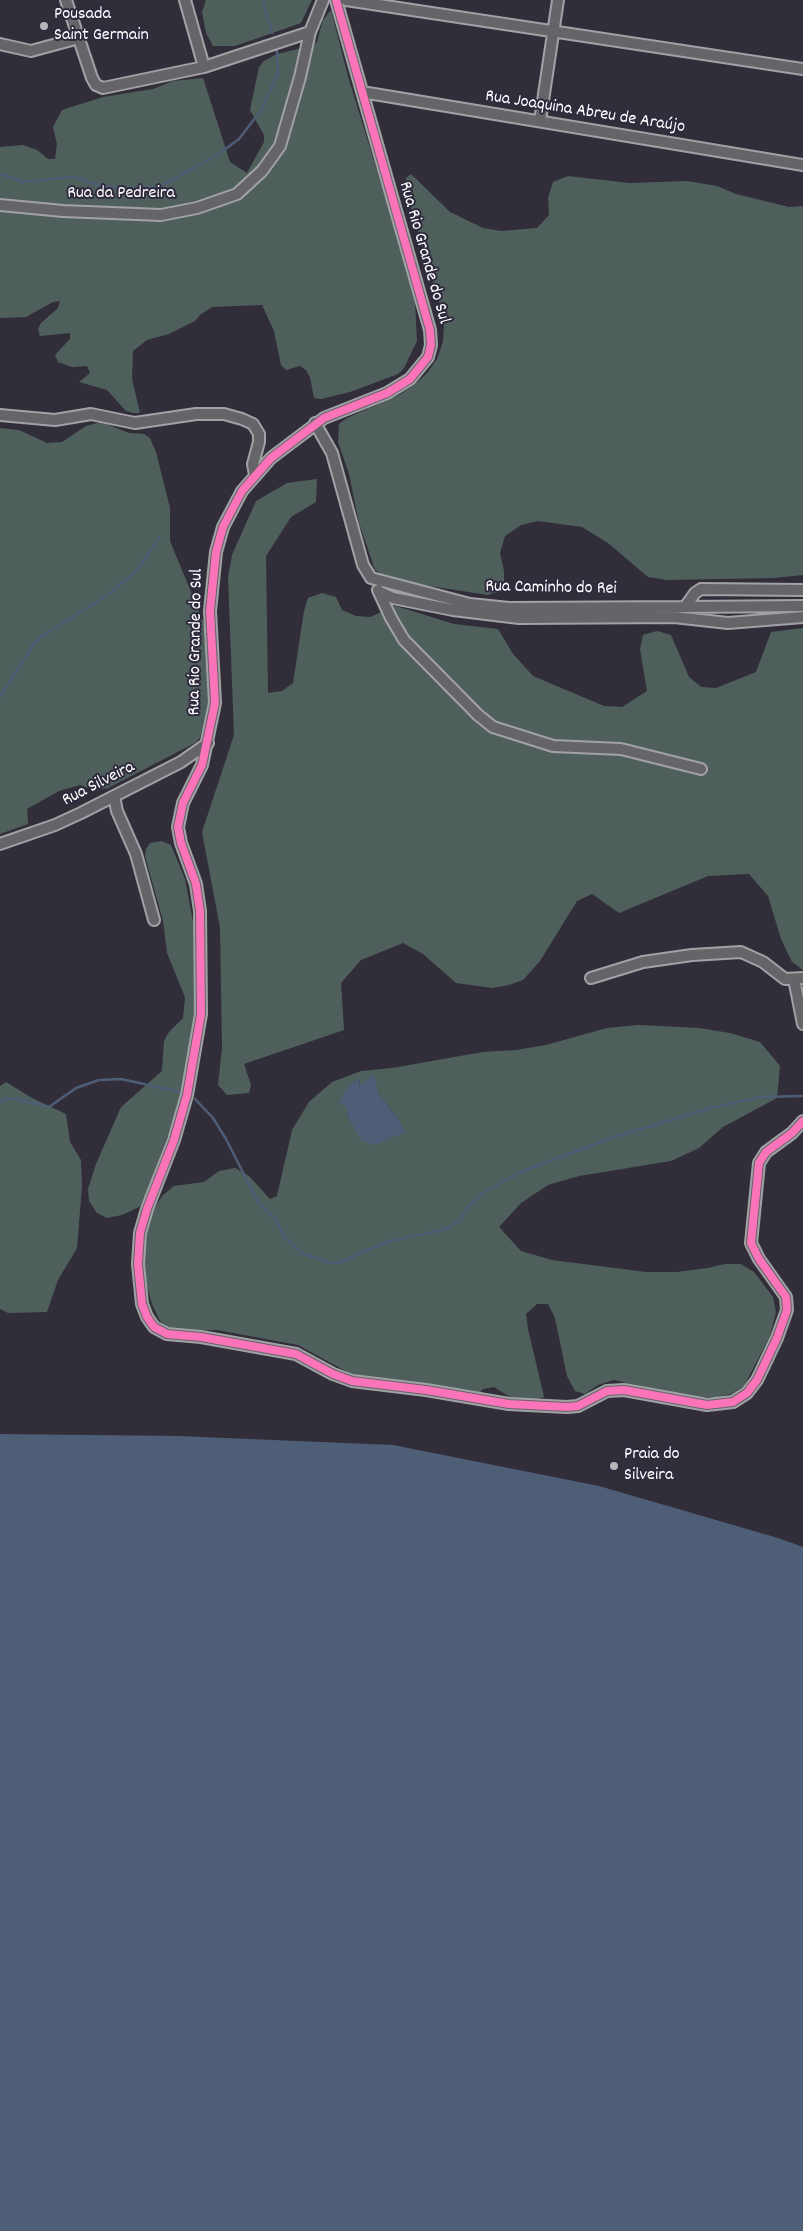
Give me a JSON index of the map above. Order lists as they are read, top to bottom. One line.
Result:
{"streets":{"street":["Rua Joaquina Abreu de Araújo","Rua da Pedreira","Rua Rio Grande do Sul","Rua Caminho do Rei","Rua Silveira"]},"crossings":[["Rua Joaquina Abreu de Araújo","Rua Rio Grande do Sul"],["Rua Rio Grande do Sul","Rua Silveira"]],"places":["Pousada Saint Germain","Praia do Silveira"]}
